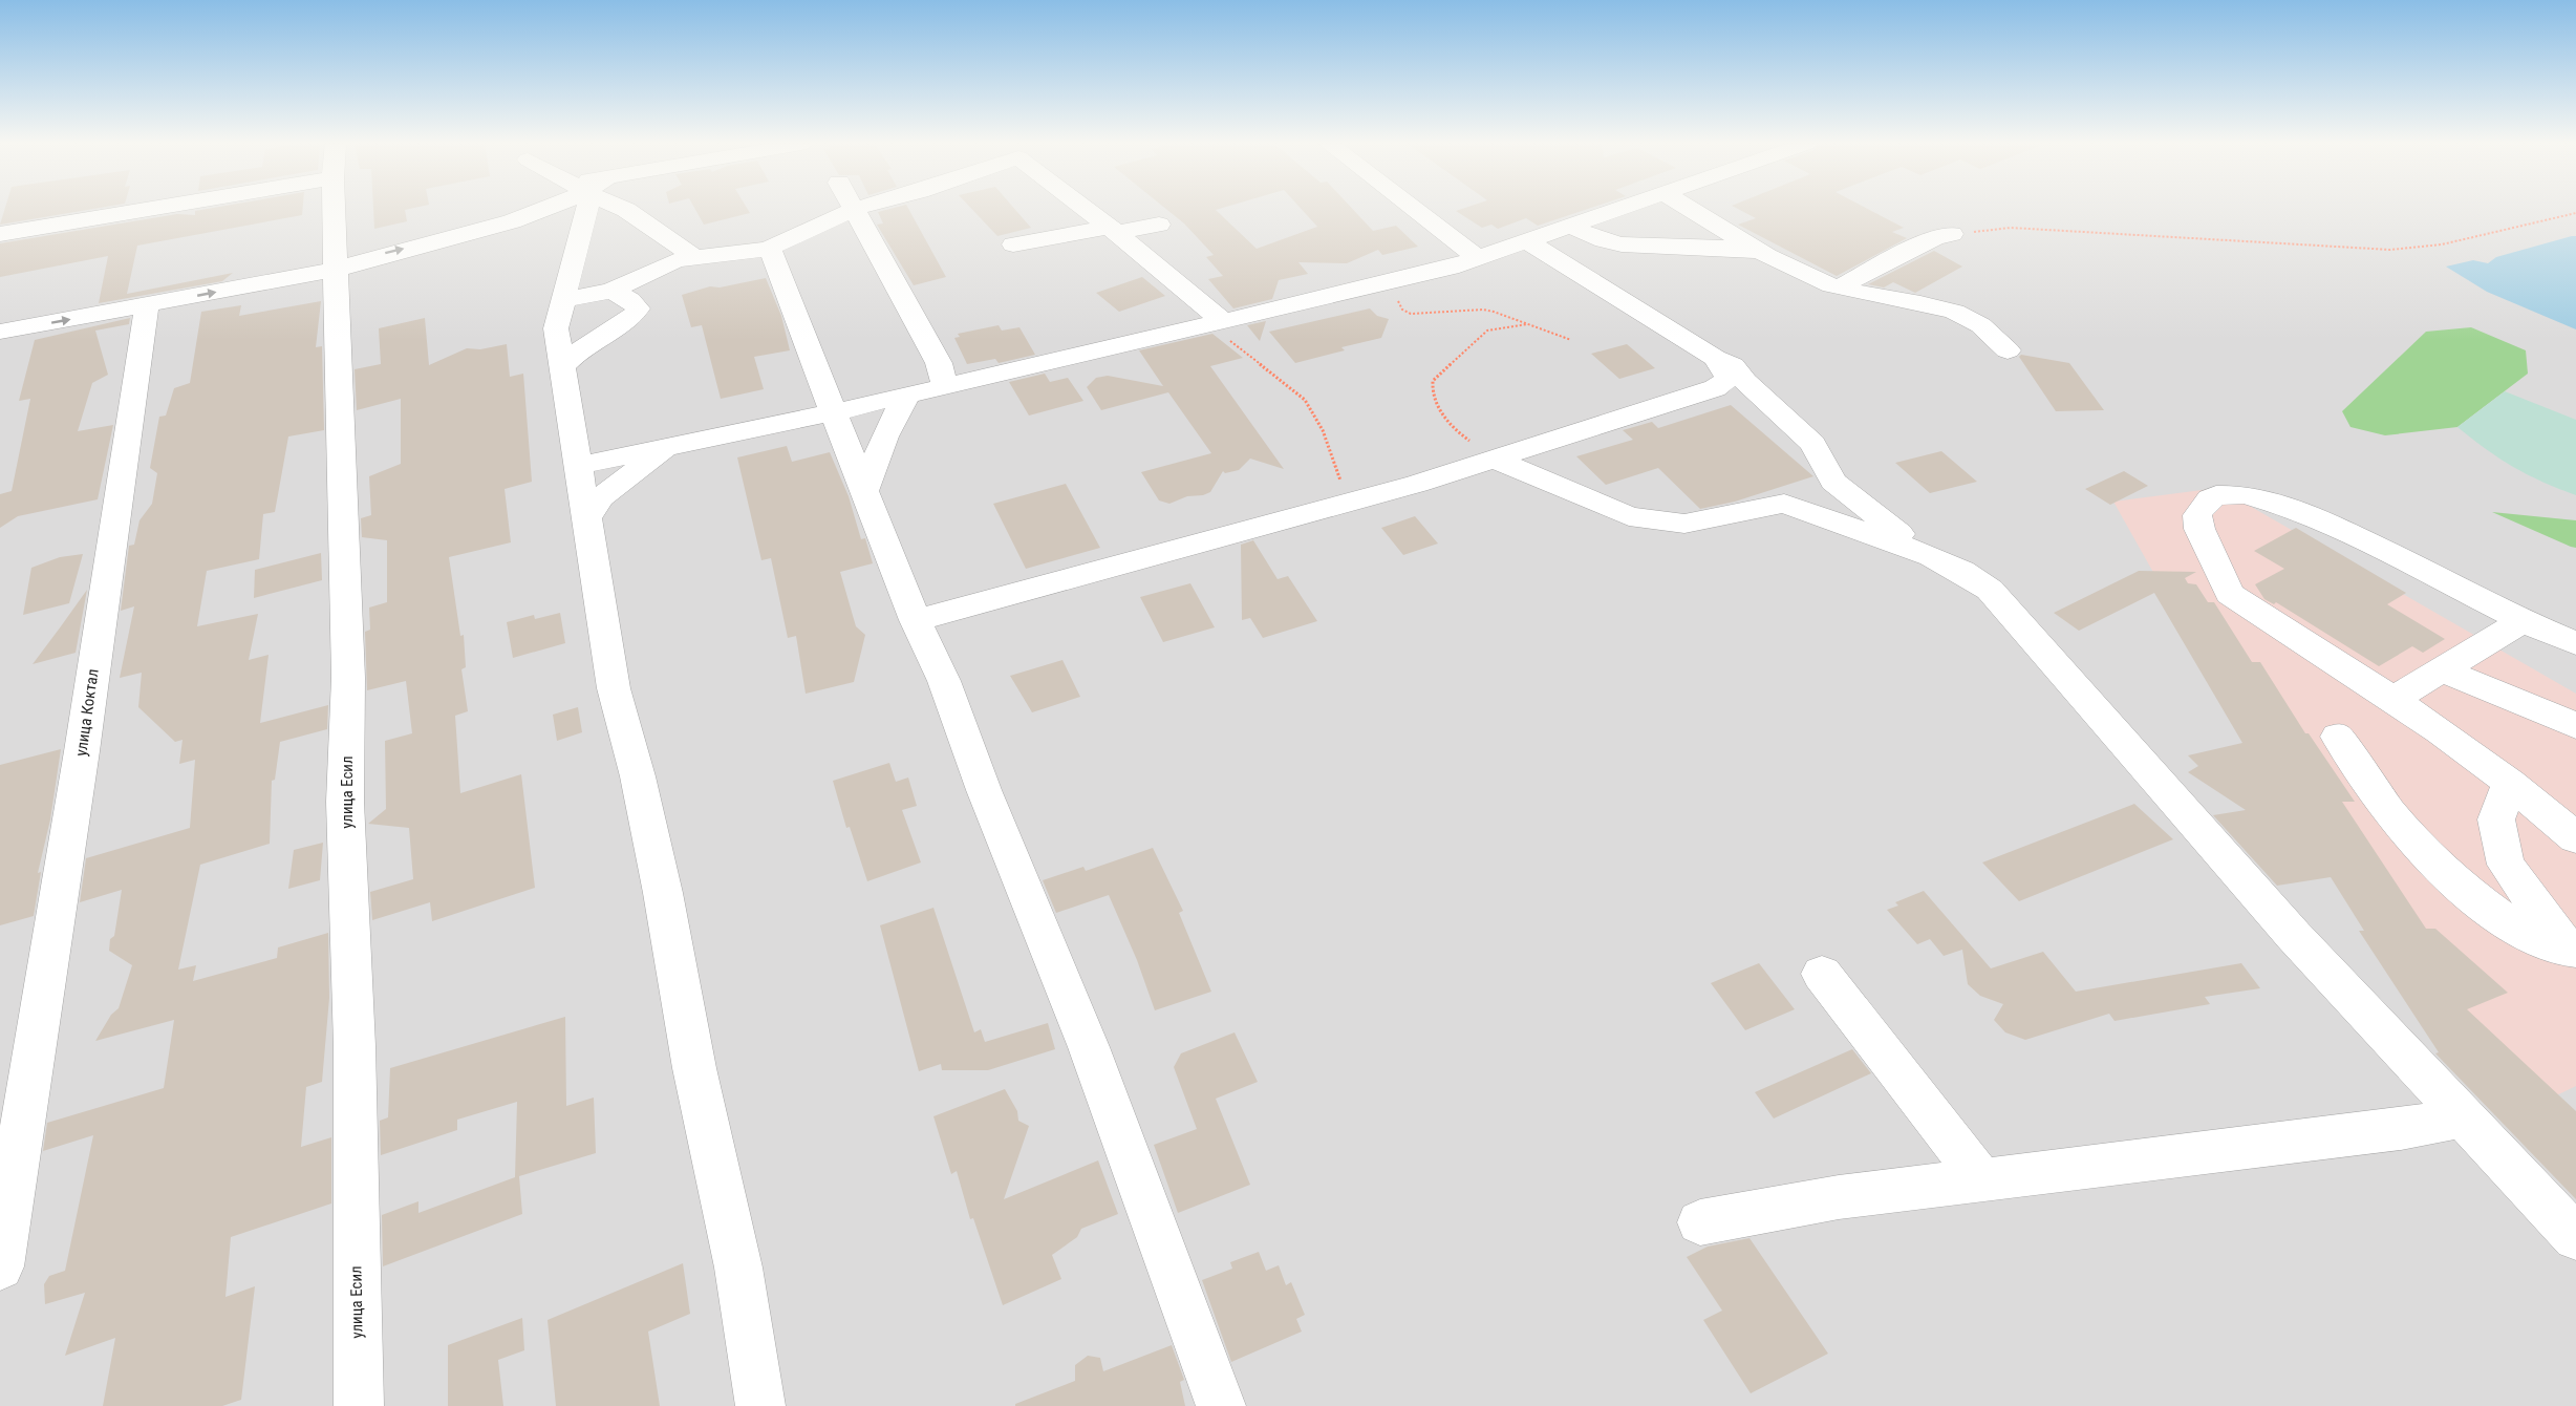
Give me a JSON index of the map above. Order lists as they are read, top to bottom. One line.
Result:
{"streets":{"street":["улица Коктал","улица Есил"]}}
